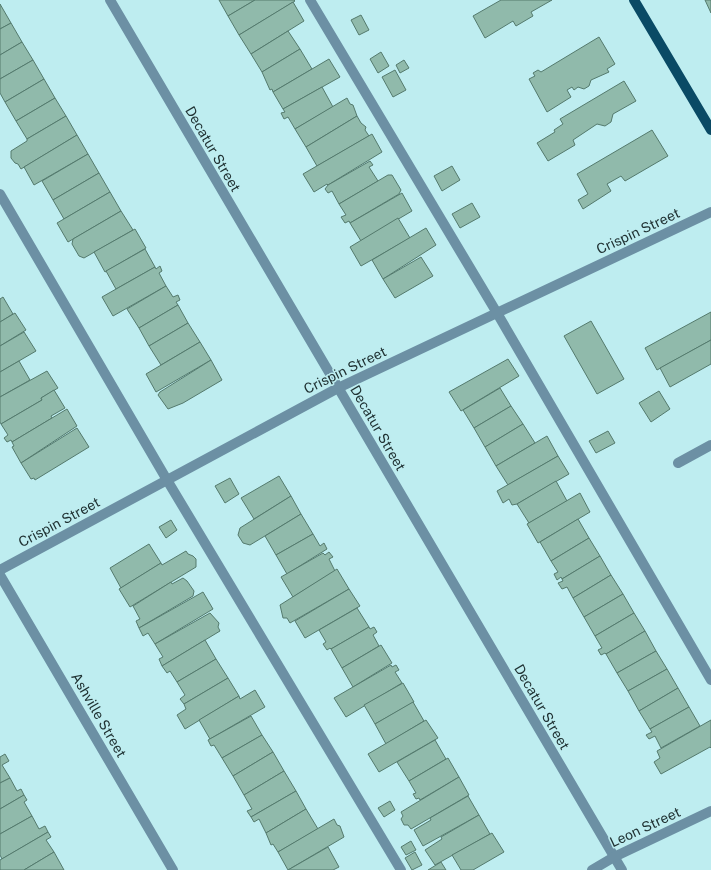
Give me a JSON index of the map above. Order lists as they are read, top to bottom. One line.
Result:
{"streets":{"street":["Decatur Street","Crispin Street","Ashville Street","Leon Street"]},"crossings":[["Decatur Street","Crispin Street"],["Decatur Street","Leon Street"]]}
